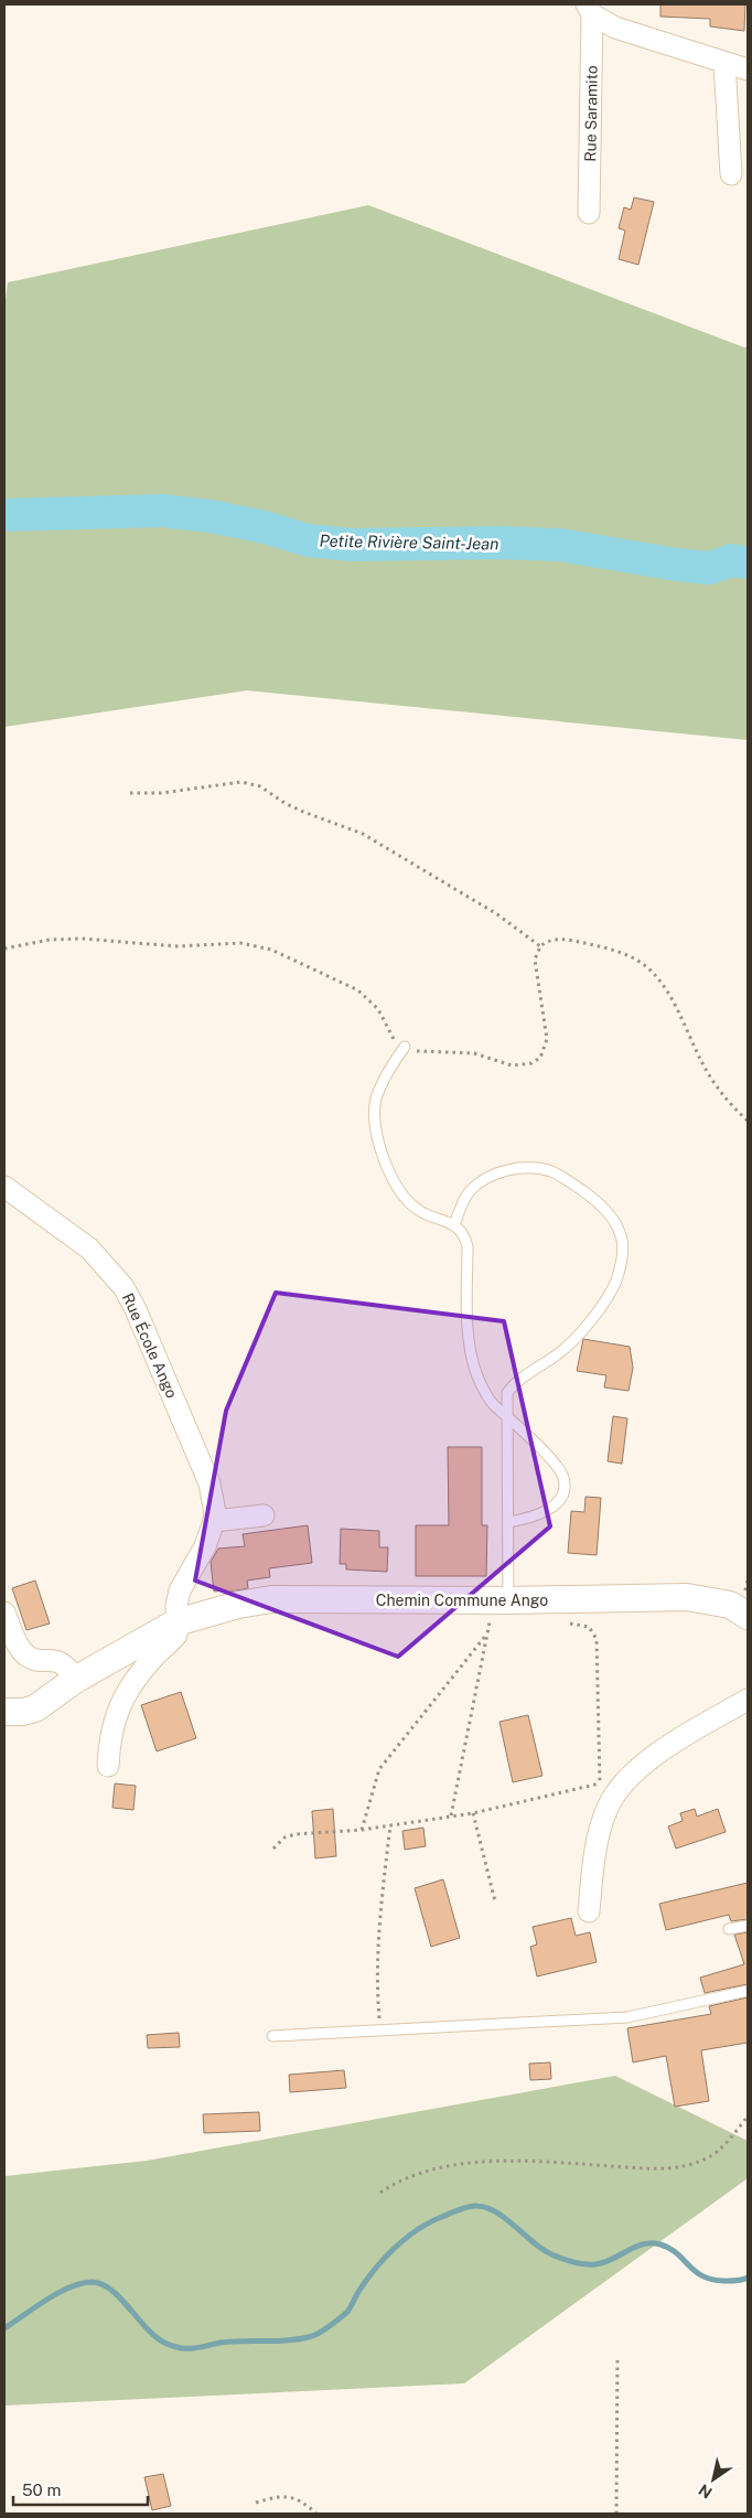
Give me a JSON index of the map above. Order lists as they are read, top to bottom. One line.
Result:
{"streets":{"street":["Rue Saramito","Rue École Ango","Chemin Commune Ango"]},"crossings":[["Rue École Ango","Chemin Commune Ango"]],"water":["Petite Rivière Saint-Jean"],"scale_bar":"50 m","north":"bottom left"}
